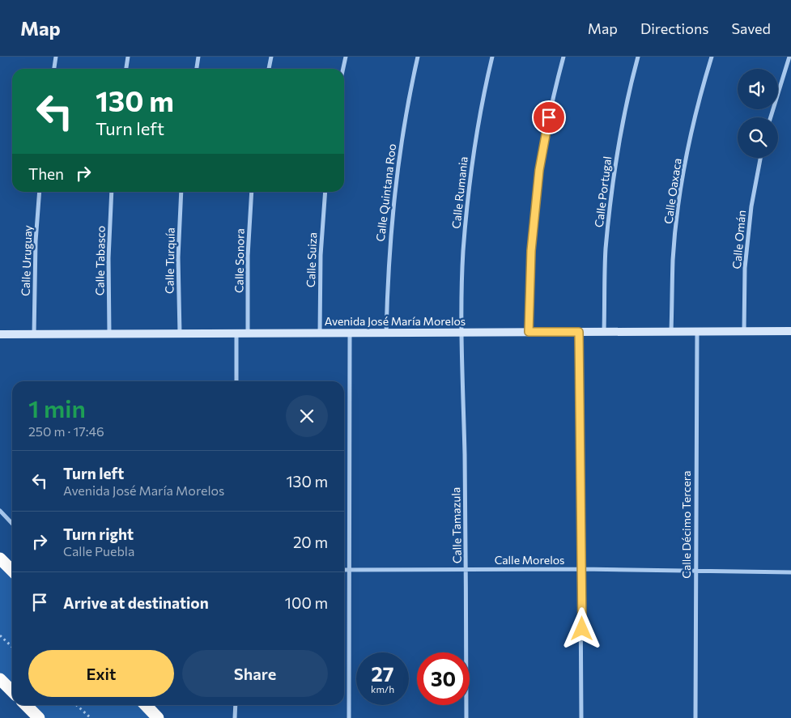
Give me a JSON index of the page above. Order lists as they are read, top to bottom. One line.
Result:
{"streets":{"street":["Calle Oaxaca","Calle Portugal","Calle Quintana Roo","Calle Rumania","Calle Omán","Calle Suiza","Calle Uruguay","Calle Tabasco","Calle Turquía","Calle Sonora","Avenida José María Morelos","Calle Décimo Tercera","Calle Tamazula","Calle Morelos"]},"crossings":[["Calle Oaxaca","Avenida José María Morelos"],["Calle Portugal","Avenida José María Morelos"],["Calle Quintana Roo","Avenida José María Morelos"],["Calle Rumania","Avenida José María Morelos"],["Calle Rumania","Calle Tamazula"],["Calle Omán","Avenida José María Morelos"],["Calle Suiza","Avenida José María Morelos"],["Calle Uruguay","Avenida José María Morelos"],["Calle Tabasco","Avenida José María Morelos"],["Calle Turquía","Avenida José María Morelos"],["Calle Sonora","Avenida José María Morelos"],["Avenida José María Morelos","Calle Décimo Tercera"],["Avenida José María Morelos","Calle Tamazula"],["Calle Décimo Tercera","Calle Morelos"],["Calle Tamazula","Calle Morelos"]],"page":{"header":"Map","nav":["Map","Directions","Saved"],"turn":["130 m","Turn left"],"then":"Then","heading":["1 min","250 m · 17:46"],"list":[{"name":"Turn left","note":"Avenida José María Morelos","value":"130 m"},{"name":"Turn right","note":"Calle Puebla","value":"20 m"},{"name":"Arrive at destination","value":"100 m"}],"buttons":["Exit","Share"],"speed":"27 km/h","limit":"30"}}
